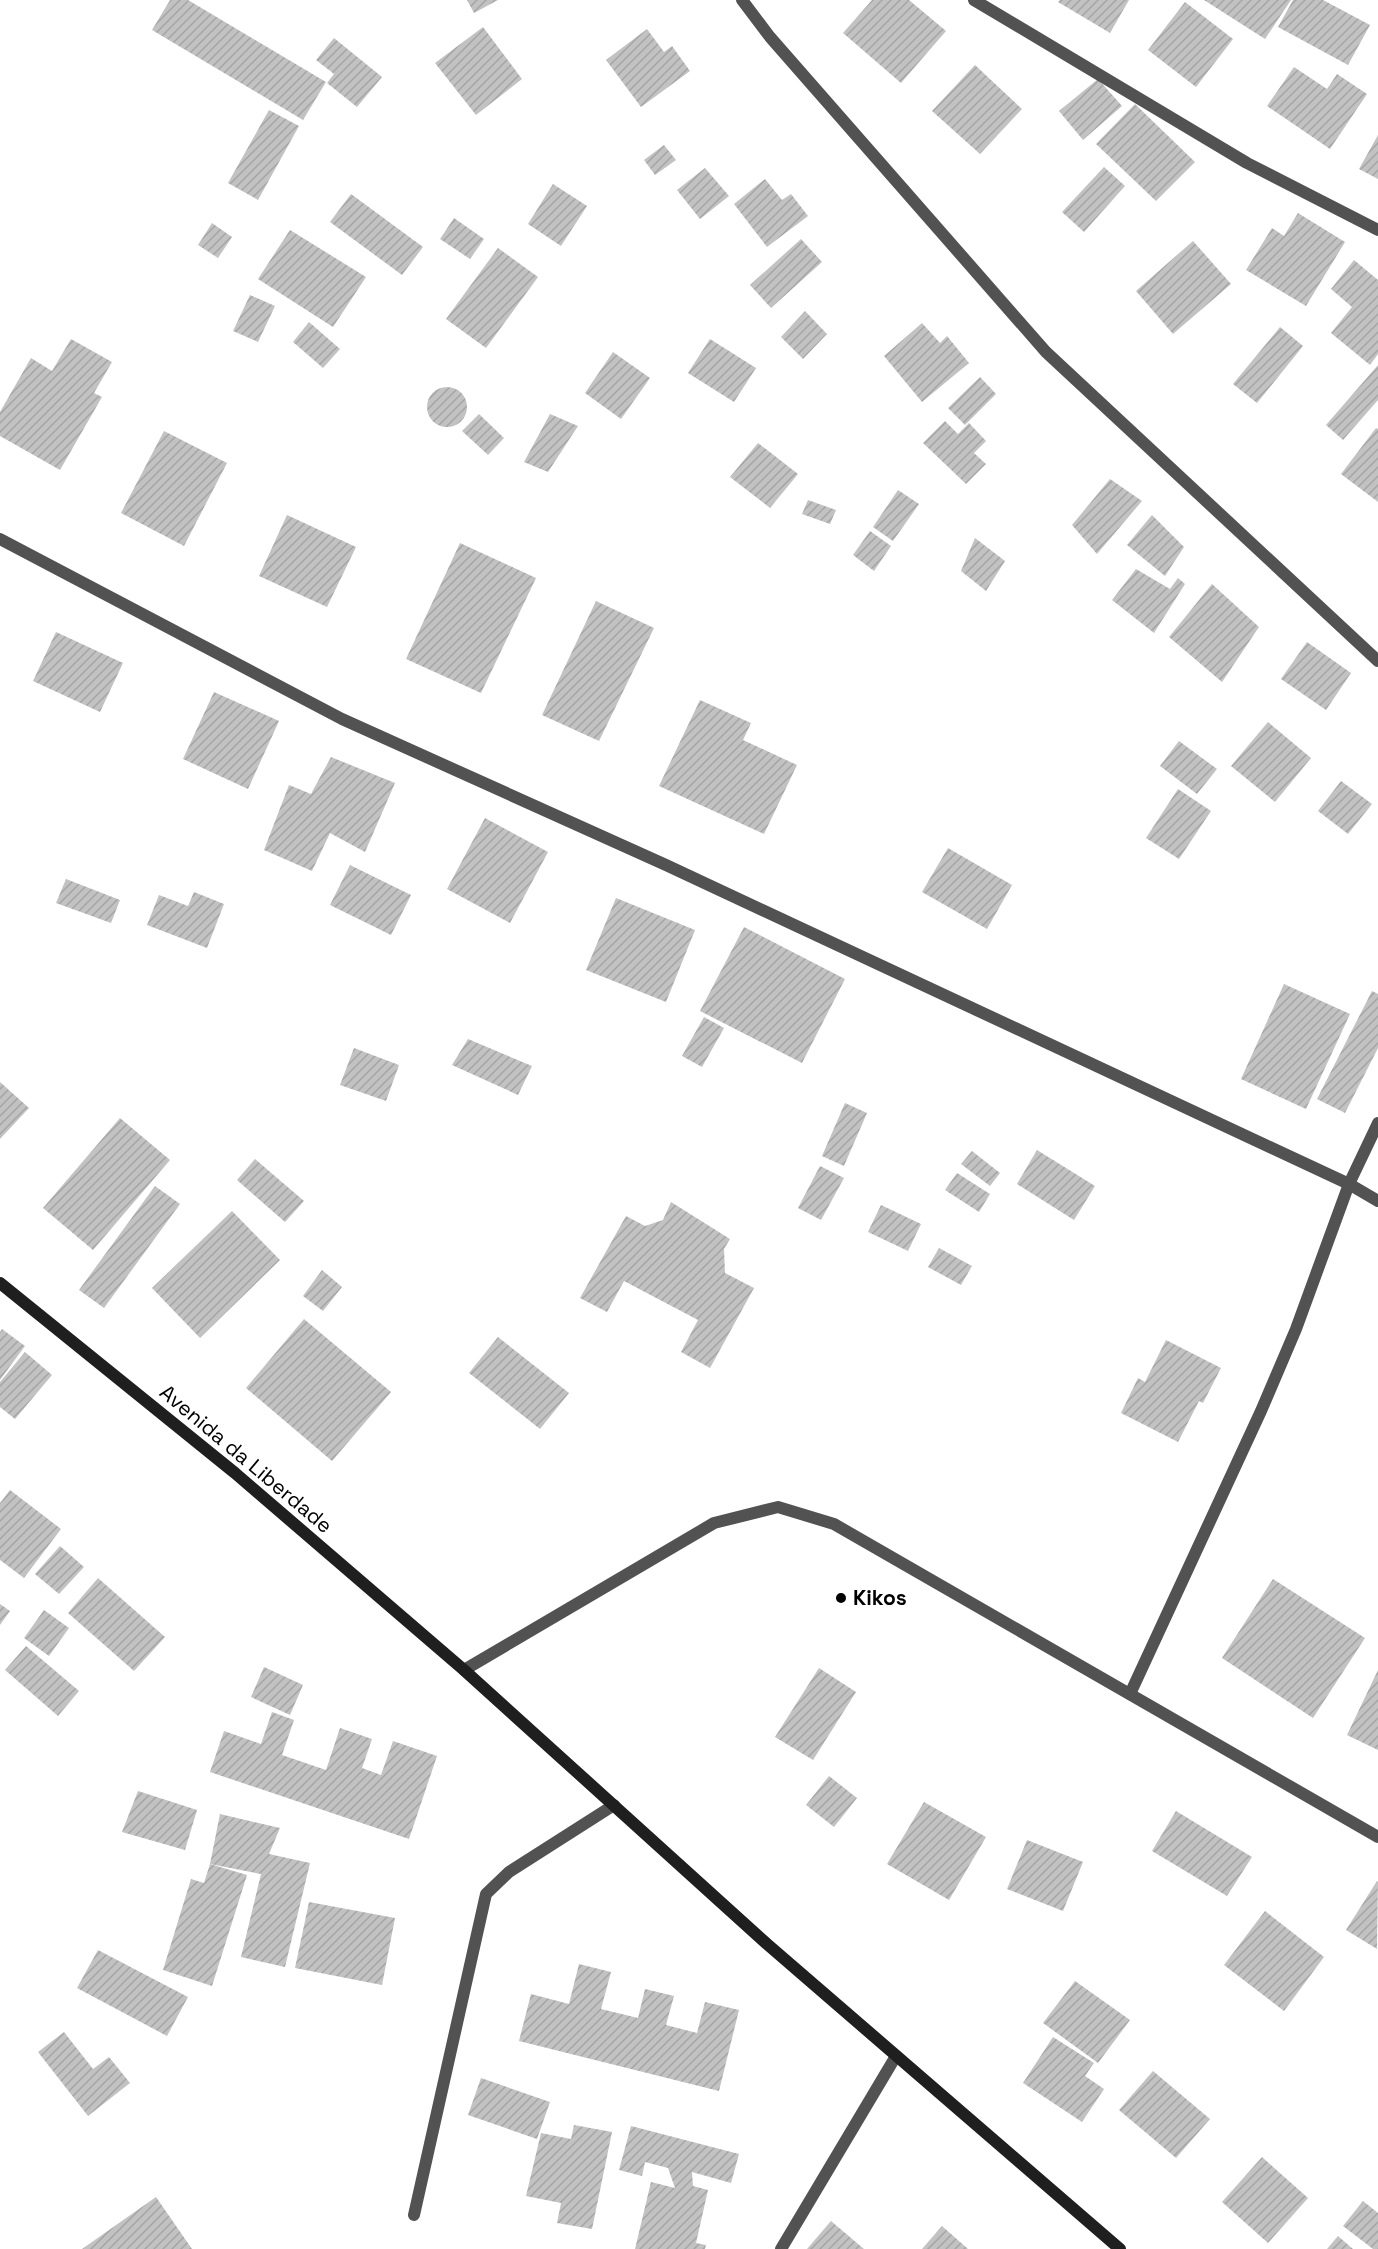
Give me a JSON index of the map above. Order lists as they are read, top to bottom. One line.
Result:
{"streets":{"street":["Avenida da Liberdade"]},"places":["Kikos"]}
